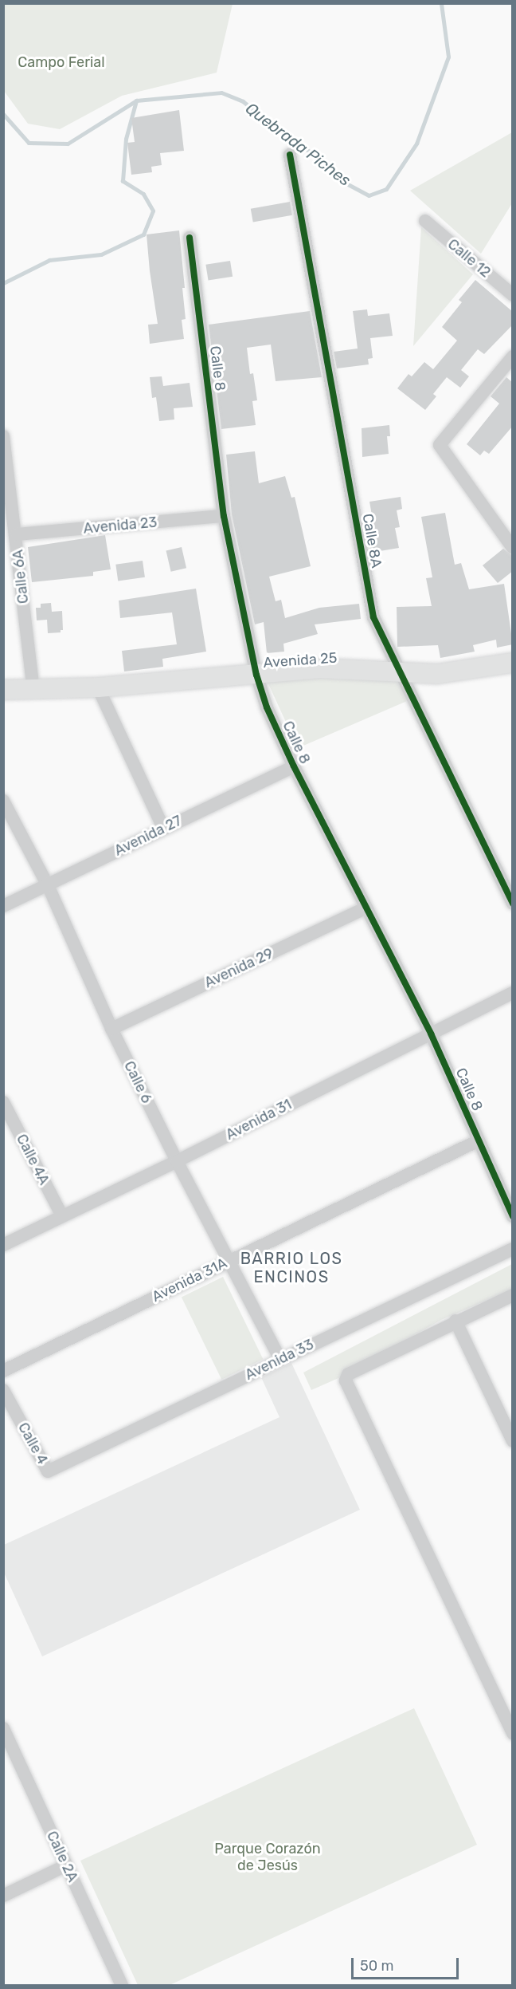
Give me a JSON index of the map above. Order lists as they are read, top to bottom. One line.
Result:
{"streets":{"street":["Calle 12","Calle 8","Avenida 23","Calle 8A","Calle 6A","Avenida 25","Avenida 27","Avenida 29","Calle 6","Avenida 31","Calle 4A","Avenida 31A","Avenida 33","Calle 4","Calle 2A"]},"crossings":[["Calle 8","Avenida 23"],["Calle 8","Avenida 25"],["Calle 8","Avenida 27"],["Calle 8","Avenida 29"],["Calle 8","Avenida 31"],["Calle 8","Avenida 31A"],["Avenida 23","Calle 6A"],["Calle 8A","Avenida 25"],["Calle 6A","Avenida 25"],["Avenida 27","Calle 6"],["Avenida 29","Calle 6"],["Calle 6","Avenida 31"],["Calle 6","Avenida 31A"],["Calle 6","Avenida 33"],["Avenida 31","Calle 4A"],["Avenida 33","Calle 4"]],"districts":["BARRIO LOS ENCINOS"],"water":["Quebrada Piches"],"parks":["Campo Ferial","Parque Corazón de Jesús"],"scale_bar":"50 m"}
